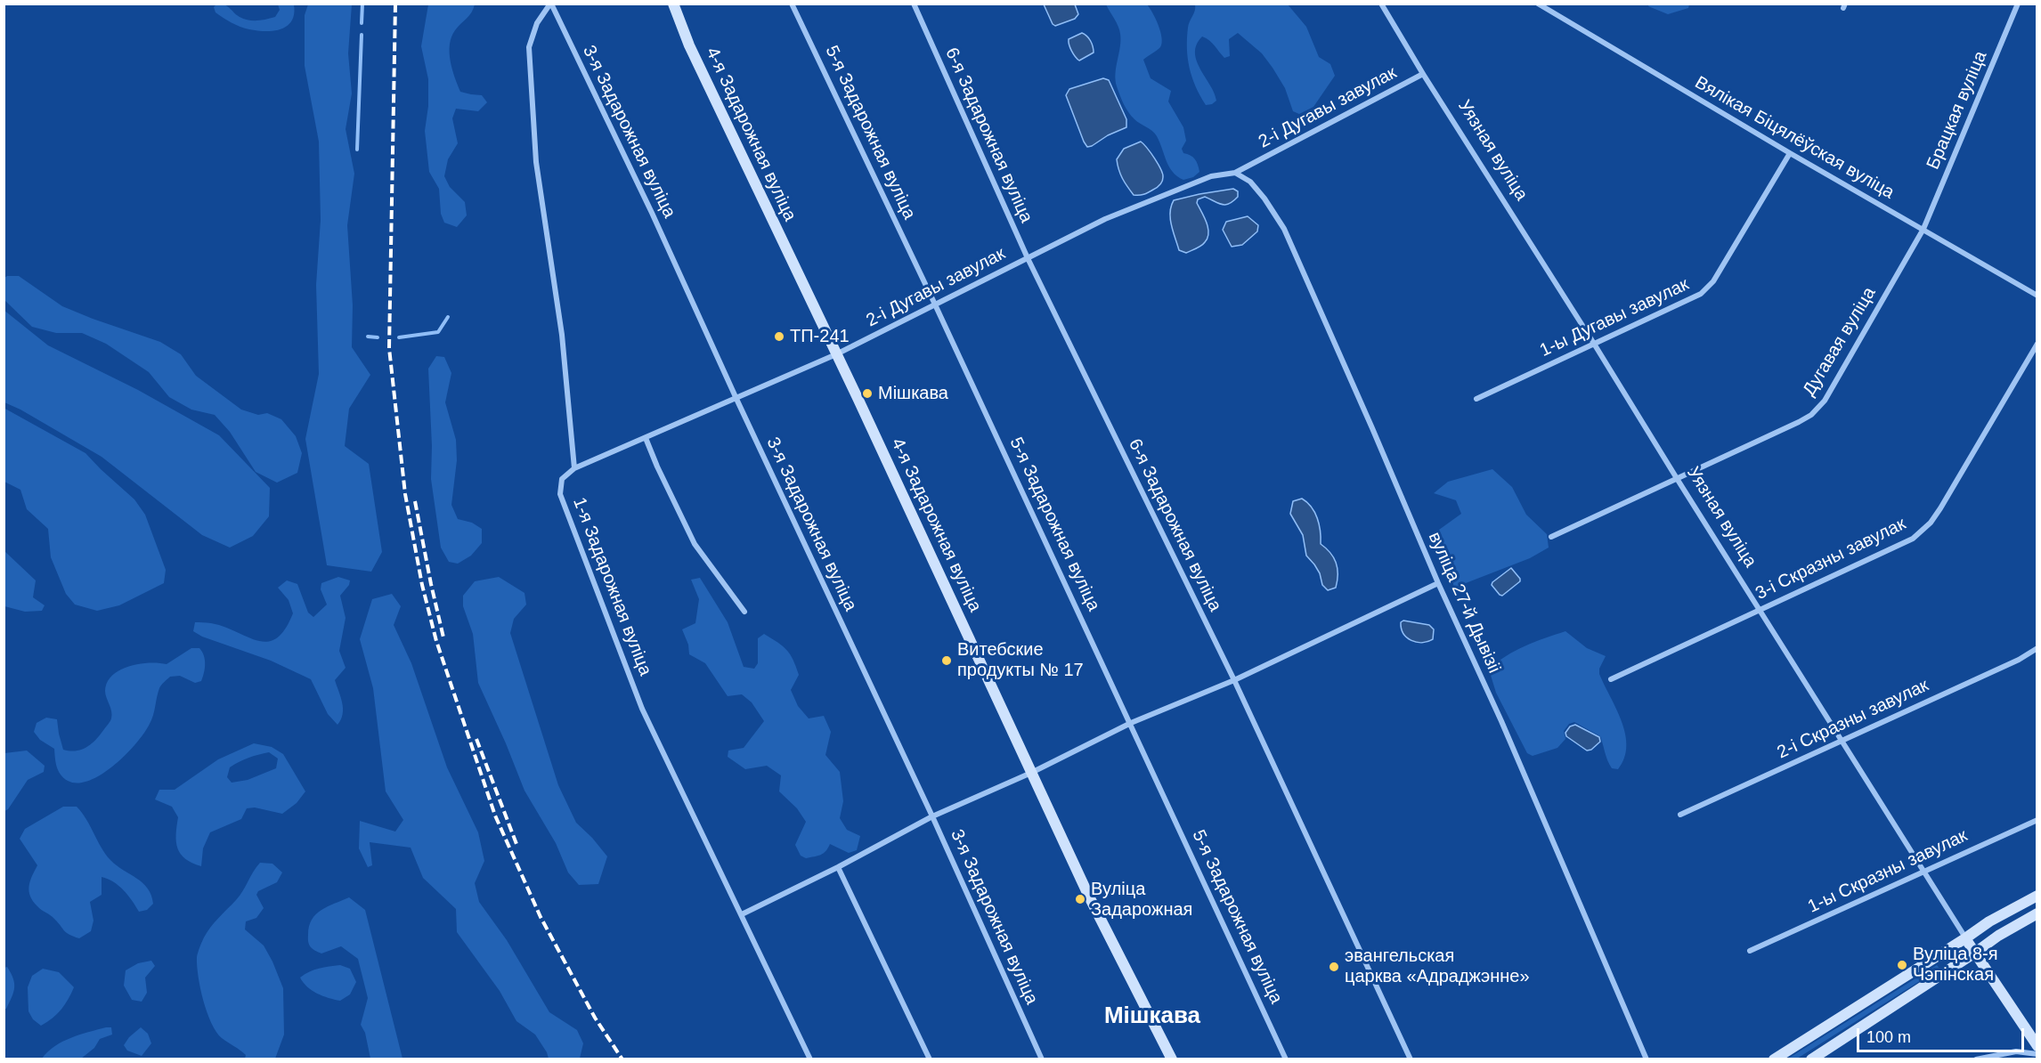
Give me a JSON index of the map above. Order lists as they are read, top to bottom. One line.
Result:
{"streets":{"main road":["4-я Задарожная вуліца","Уязная вуліца"],"street":["2-і Дугавы завулак","Брацкая вуліца","3-я Задарожная вуліца","5-я Задарожная вуліца","6-я Задарожная вуліца","Вялікая Біцялёўская вуліца","1-ы Дугавы завулак","Дугавая вуліца","3-і Скразны завулак","1-я Задарожная вуліца","вуліца 27-й Дывізіі","2-і Скразны завулак","1-ы Скразны завулак"]},"crossings":[["2-і Дугавы завулак","3-я Задарожная вуліца"],["2-і Дугавы завулак","5-я Задарожная вуліца"],["2-і Дугавы завулак","4-я Задарожная вуліца"],["2-і Дугавы завулак","6-я Задарожная вуліца"],["2-і Дугавы завулак","Уязная вуліца"],["2-і Дугавы завулак","1-я Задарожная вуліца"],["2-і Дугавы завулак","вуліца 27-й Дывізіі"],["Брацкая вуліца","Вялікая Біцялёўская вуліца"],["Брацкая вуліца","Дугавая вуліца"],["Вялікая Біцялёўская вуліца","1-ы Дугавы завулак"],["Вялікая Біцялёўская вуліца","Дугавая вуліца"],["Уязная вуліца","1-ы Дугавы завулак"],["Уязная вуліца","Дугавая вуліца"],["Уязная вуліца","3-і Скразны завулак"],["Уязная вуліца","2-і Скразны завулак"],["Уязная вуліца","1-ы Скразны завулак"]],"districts":["Мішкава"],"places":["ТП-241","Мішкава","Витебские продукты № 17","Вуліца Задарожная","Вуліца 8-я Чэпінская","эвангельская царква «Адраджэнне»"],"scale_bar":"100 m"}
